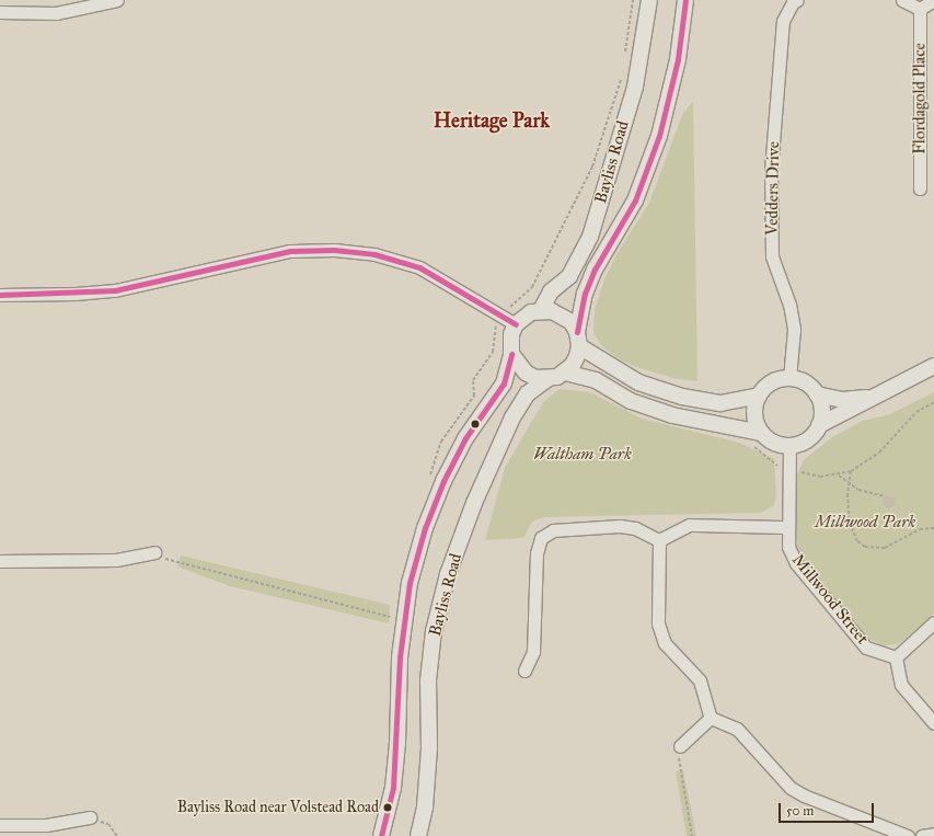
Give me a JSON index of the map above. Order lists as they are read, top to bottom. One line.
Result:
{"streets":{"street":["Flordagold Place","Bayliss Road","Vedders Drive","Millwood Street"]},"crossings":[["Vedders Drive","Millwood Street"]],"districts":["Heritage Park"],"parks":["Waltham Park","Millwood Park"],"places":["Bayliss Road near Volstead Road"],"scale_bar":"50 m"}
